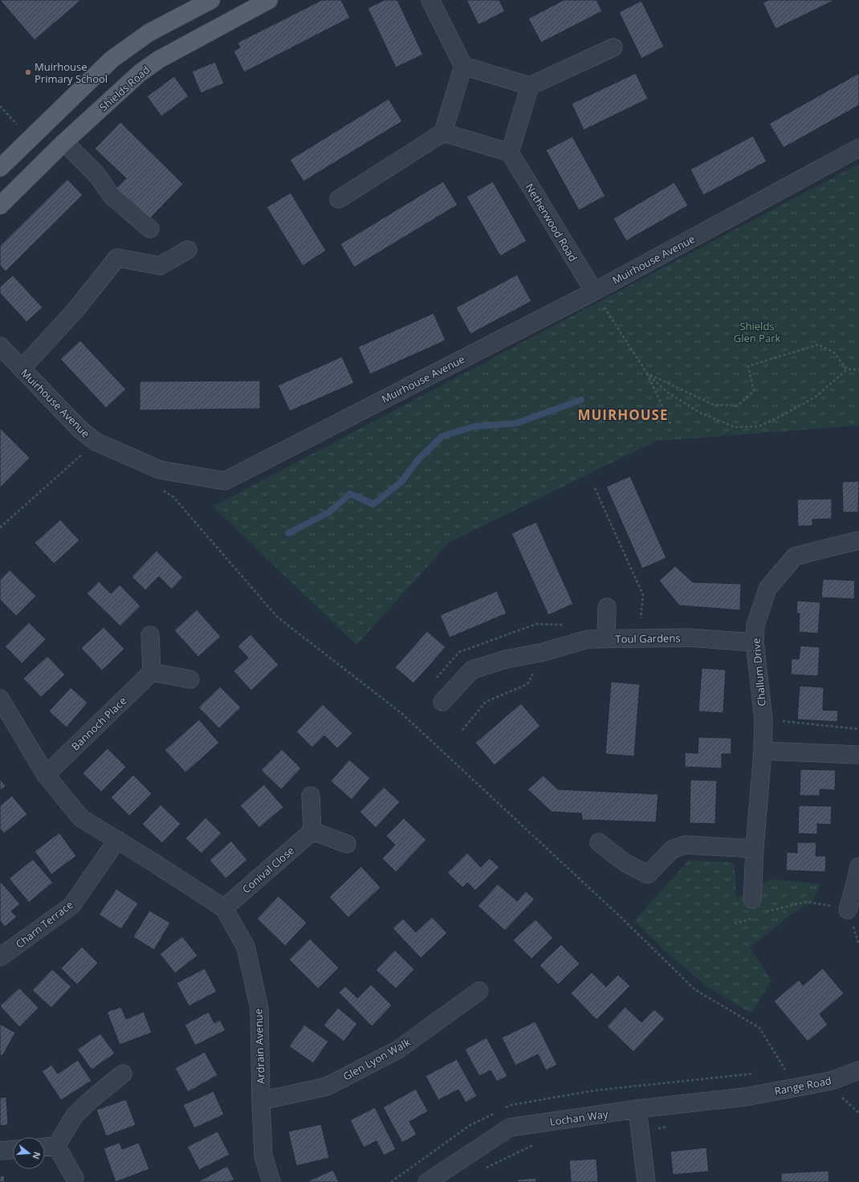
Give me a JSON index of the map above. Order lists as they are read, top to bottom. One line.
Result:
{"streets":{"main road":["Shields Road"],"street":["Netherwood Road","Muirhouse Avenue","Toul Gardens","Challum Drive","Bannoch Place","Conival Close","Charn Terrace","Ardrain Avenue","Glen Lyon Walk","Range Road","Lochan Way"]},"crossings":[["Netherwood Road","Muirhouse Avenue"],["Toul Gardens","Challum Drive"],["Bannoch Place","Ardrain Avenue"],["Conival Close","Ardrain Avenue"],["Charn Terrace","Ardrain Avenue"],["Ardrain Avenue","Glen Lyon Walk"],["Range Road","Lochan Way"]],"districts":["MUIRHOUSE"],"parks":["Shields Glen Park"],"places":["Muirhouse Primary School"],"north":"right"}
